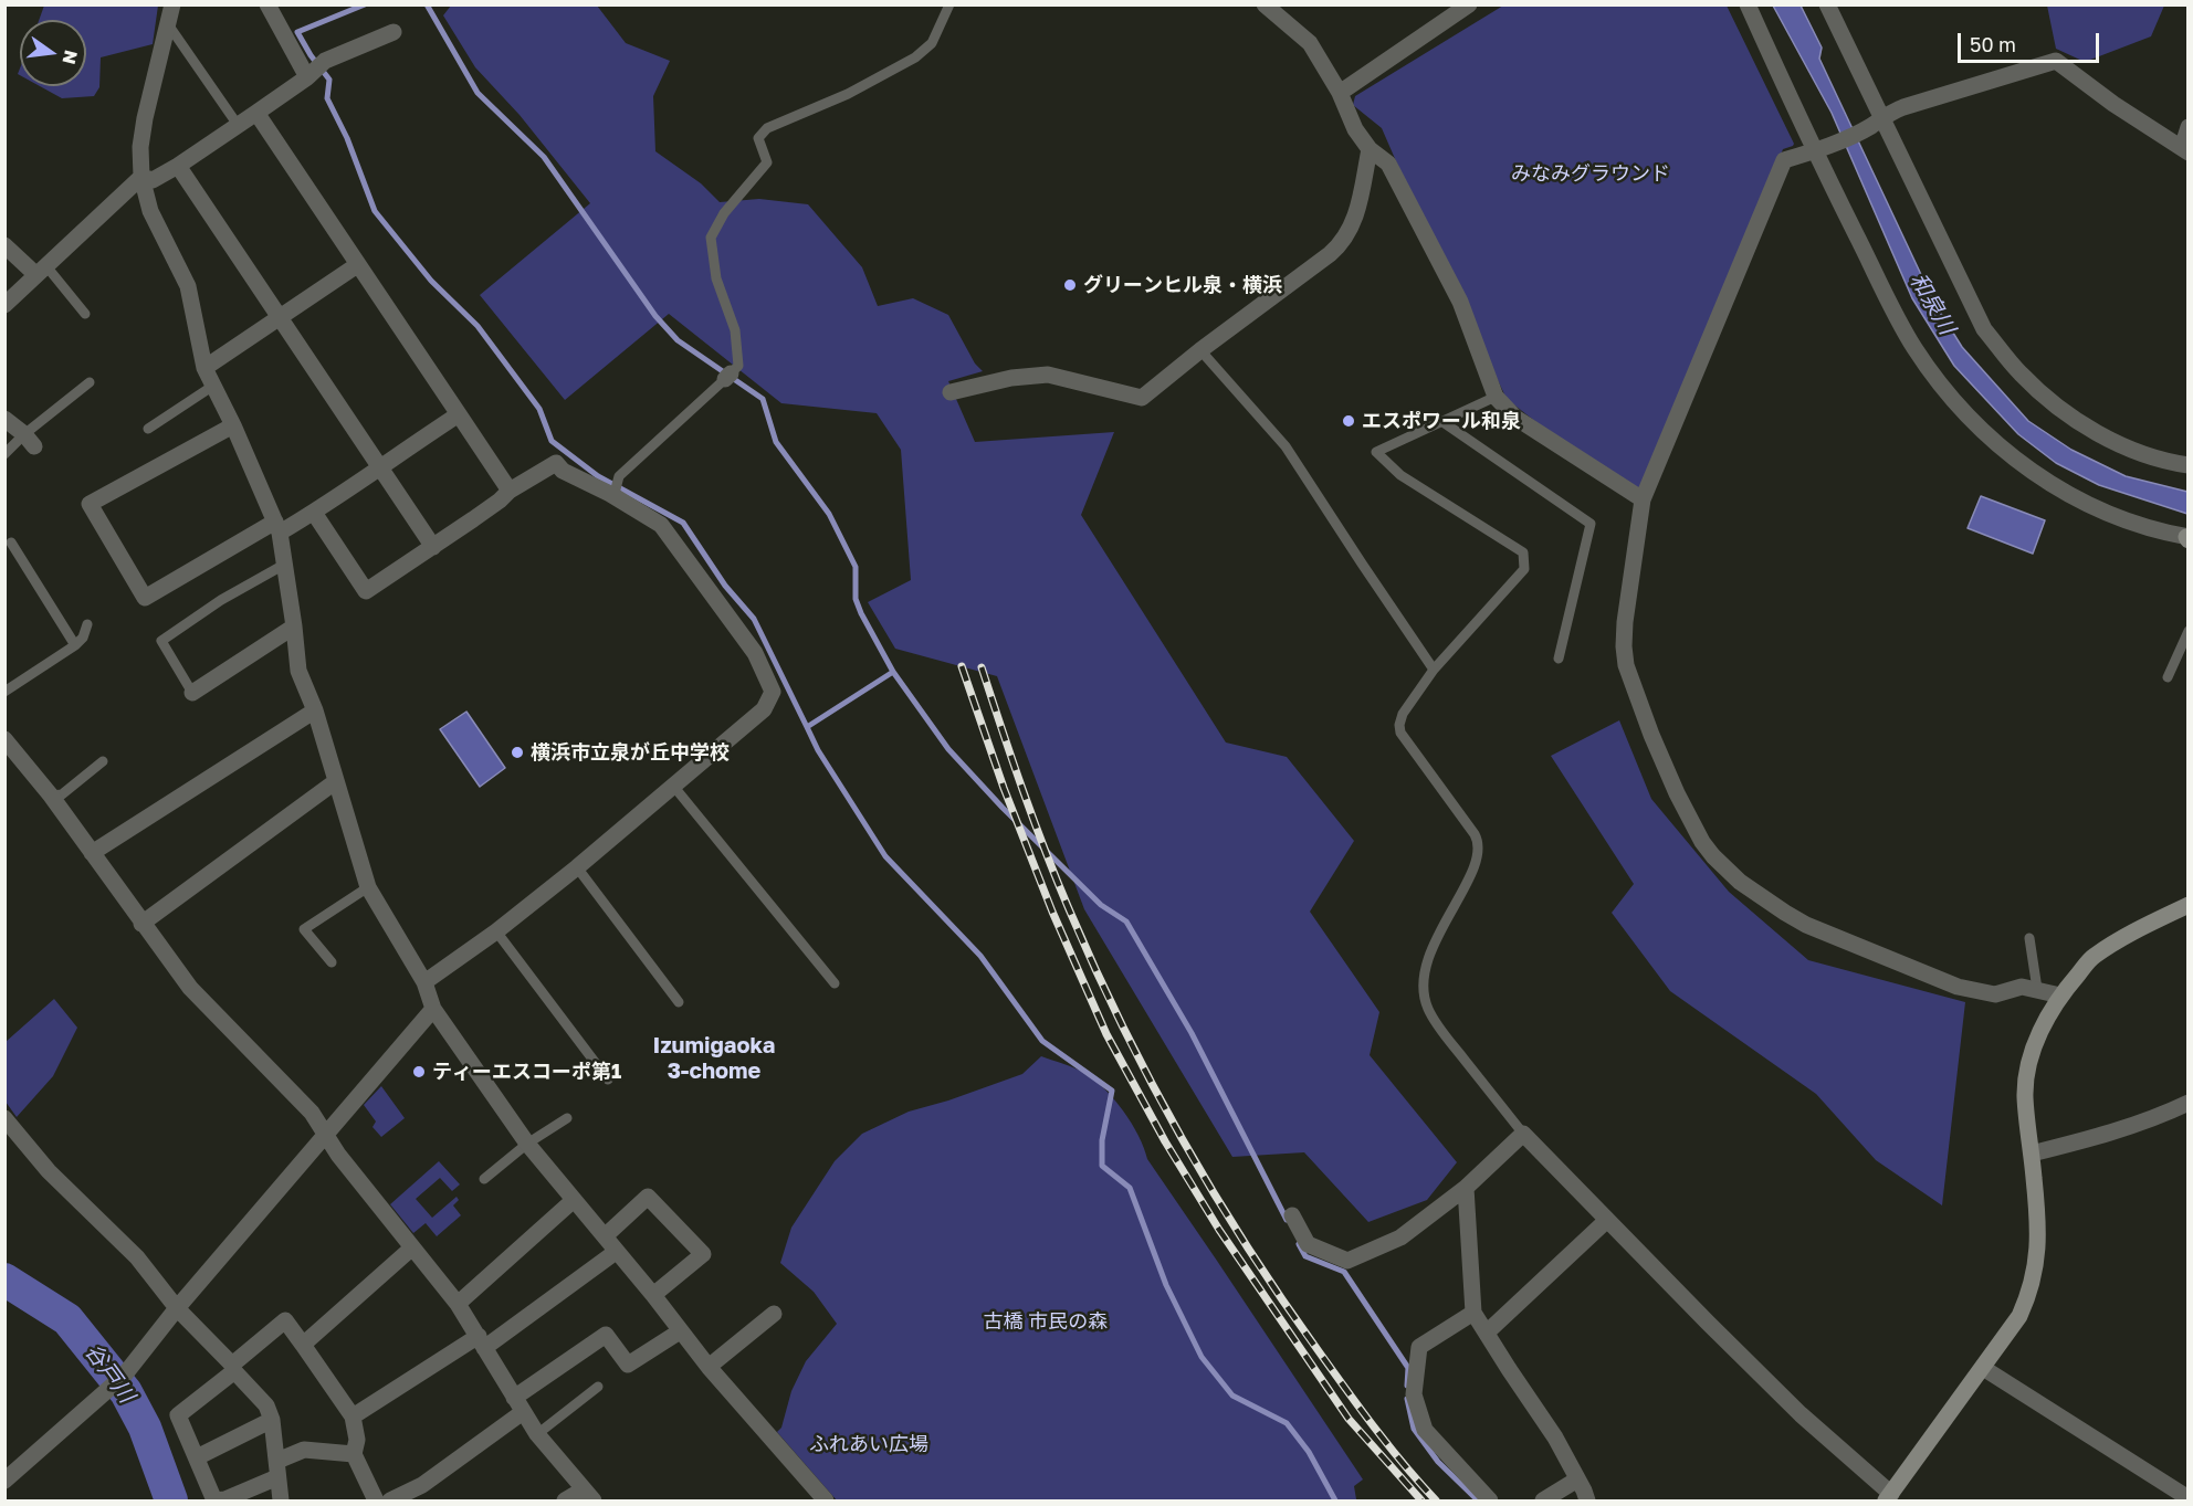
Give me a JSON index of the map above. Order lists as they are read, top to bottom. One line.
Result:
{"districts":["Izumigaoka 3-chome"],"water":["和泉川","谷戸川"],"parks":["みなみグラウンド","古橋 市民の森","ふれあい広場"],"places":["グリーンヒル泉・横浜","エスポワール和泉","横浜市立泉が丘中学校","ティーエスコーポ第1"],"scale_bar":"50 m","north":"right"}
